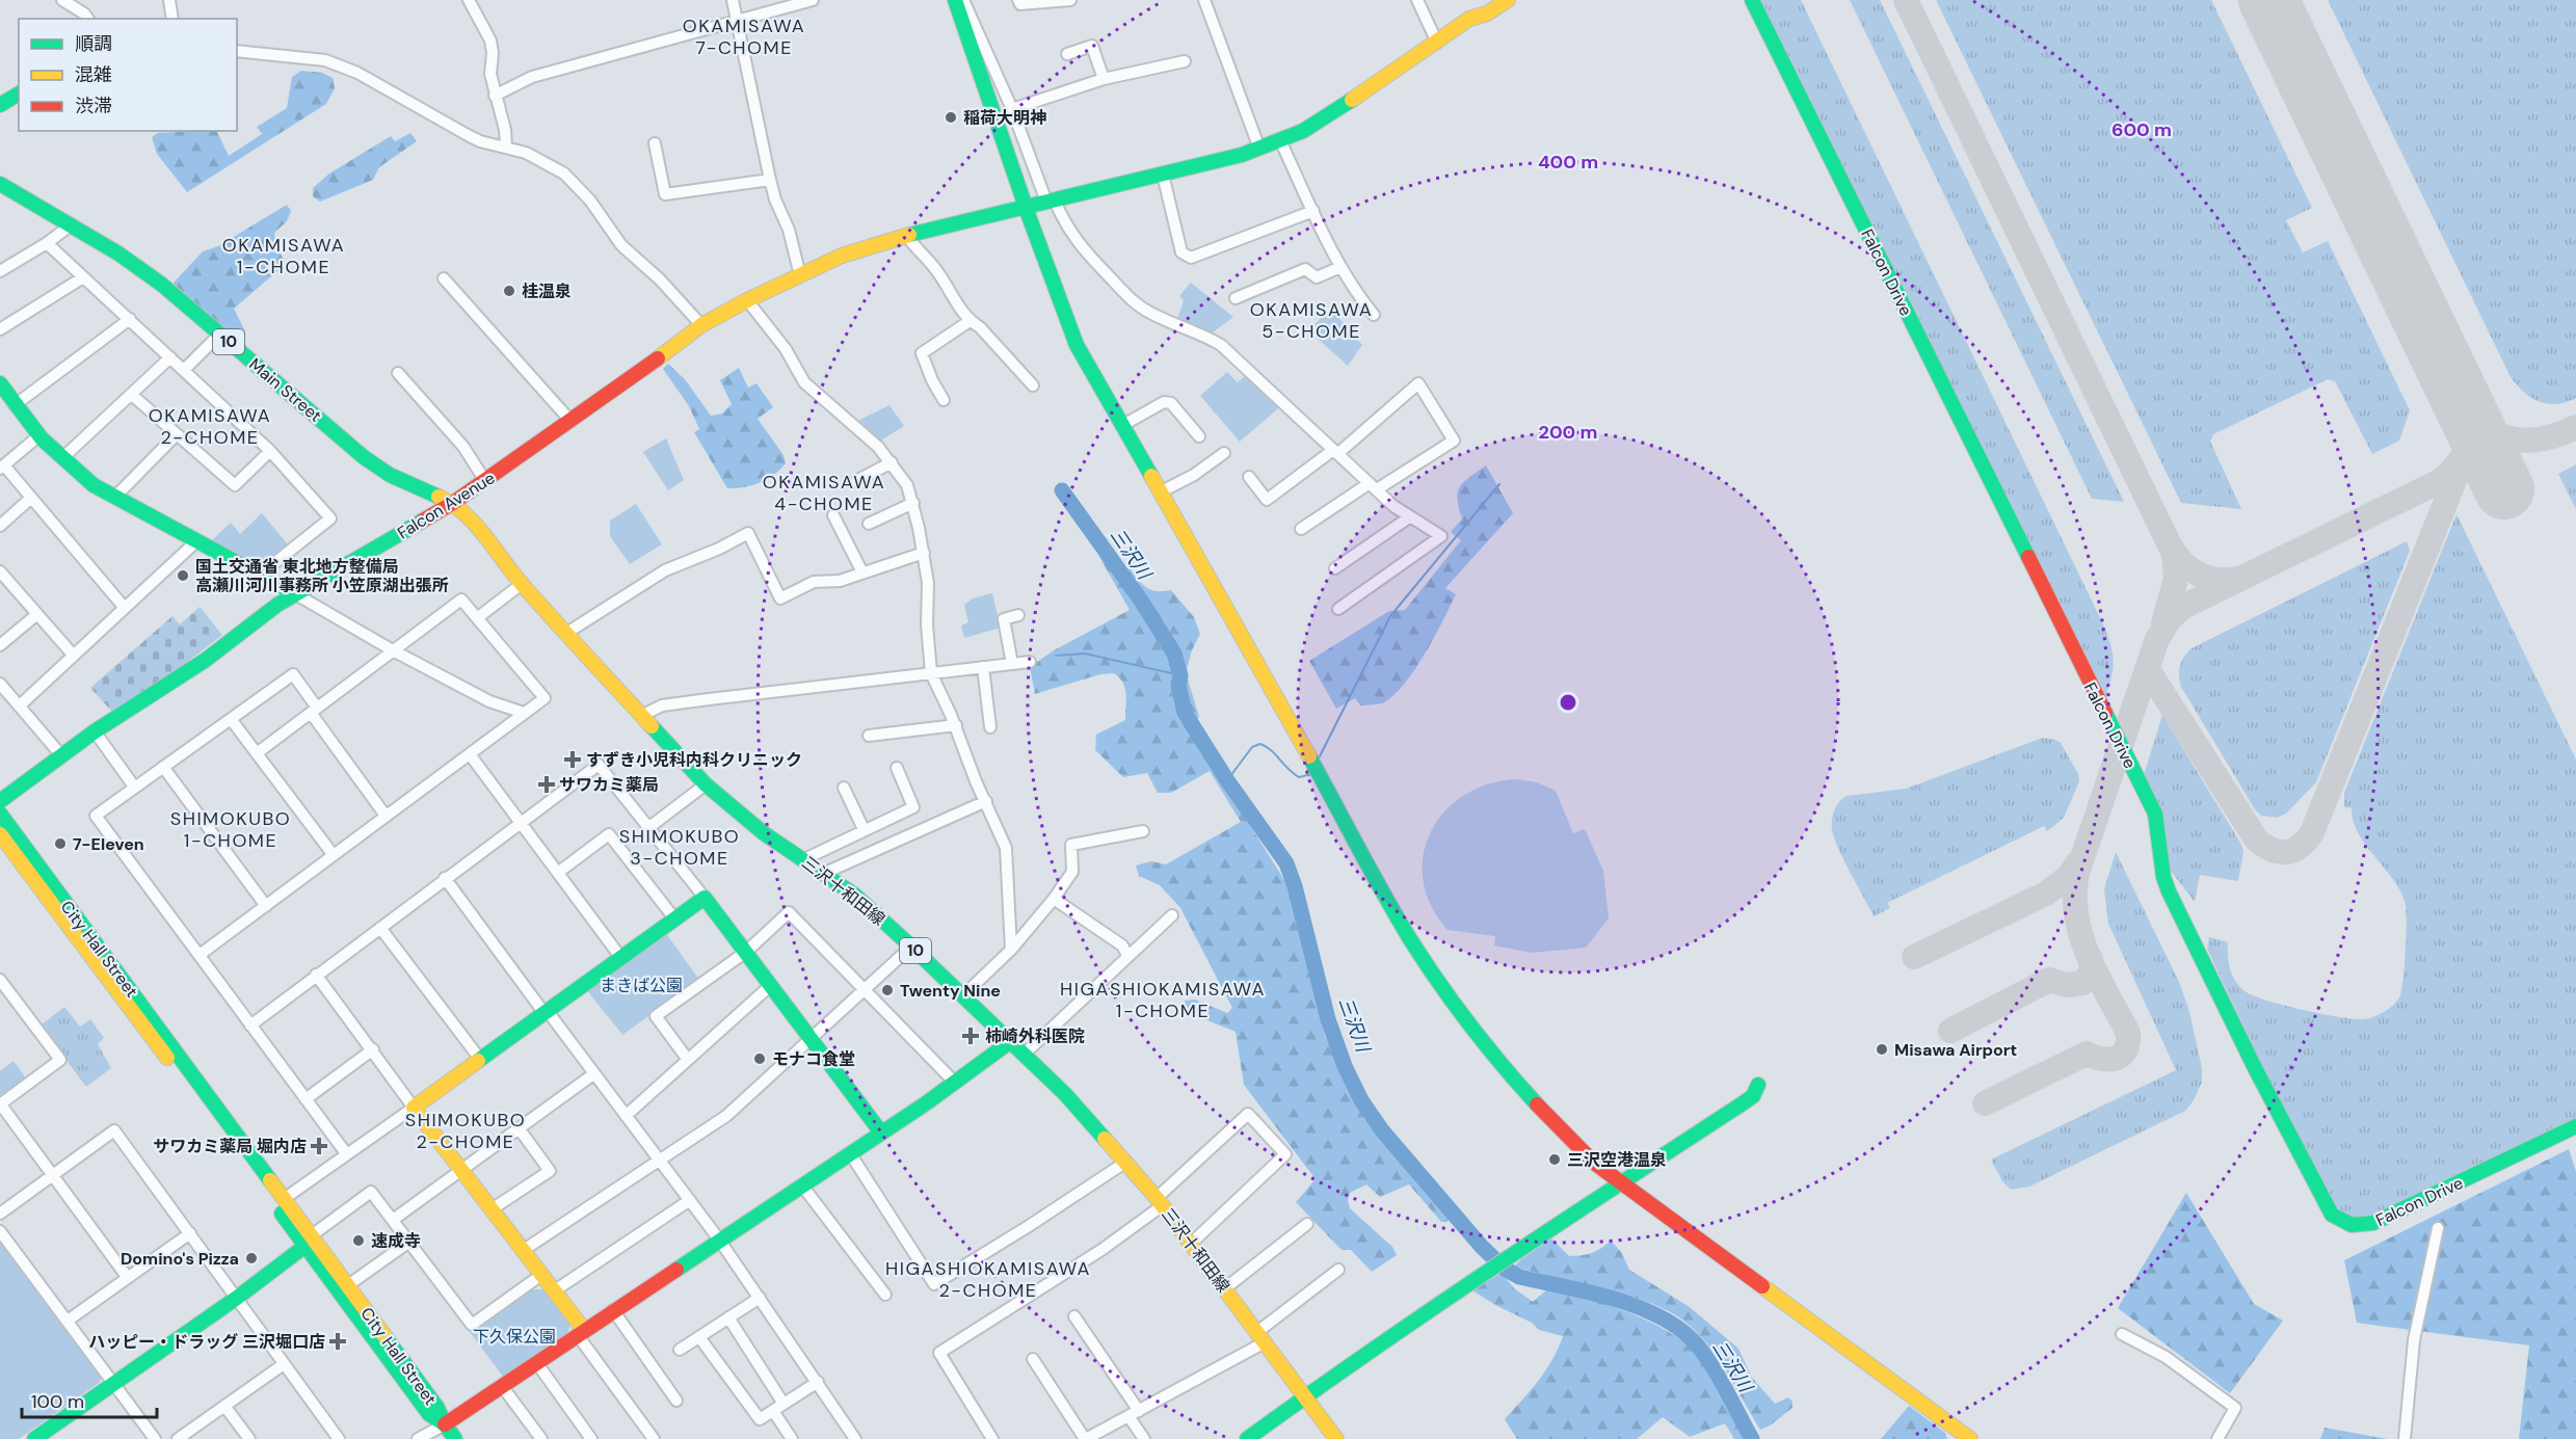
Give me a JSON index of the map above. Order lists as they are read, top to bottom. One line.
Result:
{"streets":{"street":["Falcon Drive","10","Main Street","Falcon Avenue","三沢十和田線","City Hall Street"]},"crossings":[["Main Street","Falcon Avenue"],["Main Street","三沢十和田線"],["Falcon Avenue","三沢十和田線"]],"districts":["OKAMISAWA 7-CHOME","OKAMISAWA 1-CHOME","OKAMISAWA 5-CHOME","OKAMISAWA 2-CHOME","OKAMISAWA 4-CHOME","SHIMOKUBO 1-CHOME","SHIMOKUBO 3-CHOME","HIGASHIOKAMISAWA 1-CHOME","SHIMOKUBO 2-CHOME","HIGASHIOKAMISAWA 2-CHOME"],"water":["三沢川"],"parks":["まきば公園","下久保公園"],"places":{"other":["稲荷大明神","桂温泉","国土交通省 東北地方整備局 高瀬川河川事務所 小笠原湖出張所","7-Eleven","Twenty Nine","Misawa Airport","モナコ食堂","三沢空港温泉","速成寺","Domino's Pizza"],"health":["すずき小児科内科クリニック","サワカミ薬局","柿崎外科医院","サワカミ薬局 堀内店","ハッピー・ドラッグ 三沢堀口店"]},"legend":["順調","混雑","渋滞"],"scale_bar":"100 m","rings":["600 m","400 m","200 m"]}
